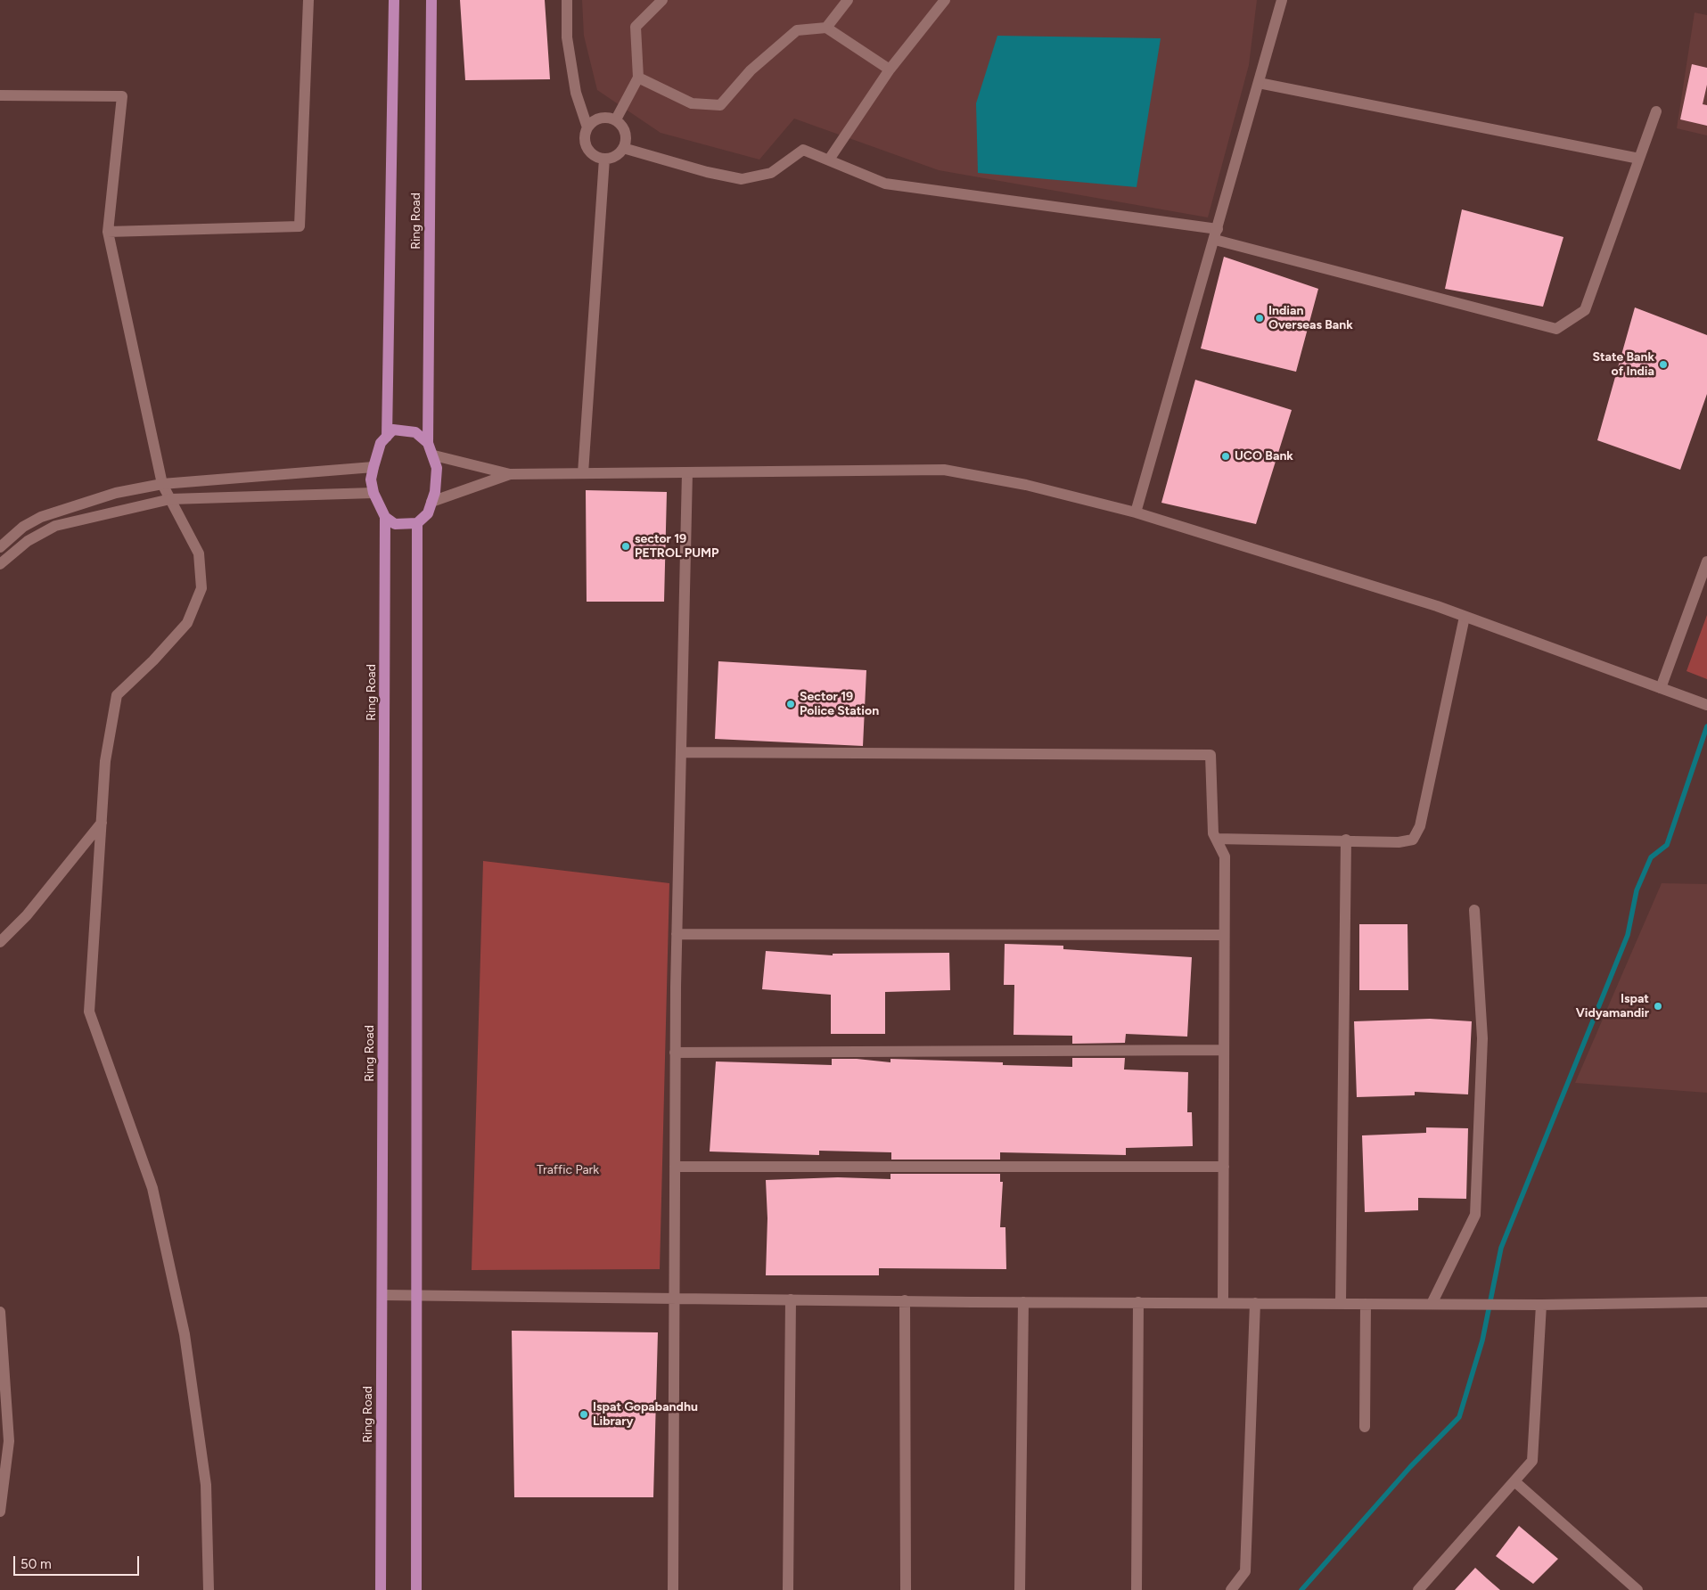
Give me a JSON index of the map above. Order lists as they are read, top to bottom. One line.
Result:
{"streets":{"main road":["Ring Road"]},"parks":["Traffic Park"],"places":["Indian Overseas Bank","State Bank of India","UCO Bank","sector 19 PETROL PUMP","Sector 19 Police Station","Ispat Vidyamandir","Ispat Gopabandhu Library"],"scale_bar":"50 m"}
